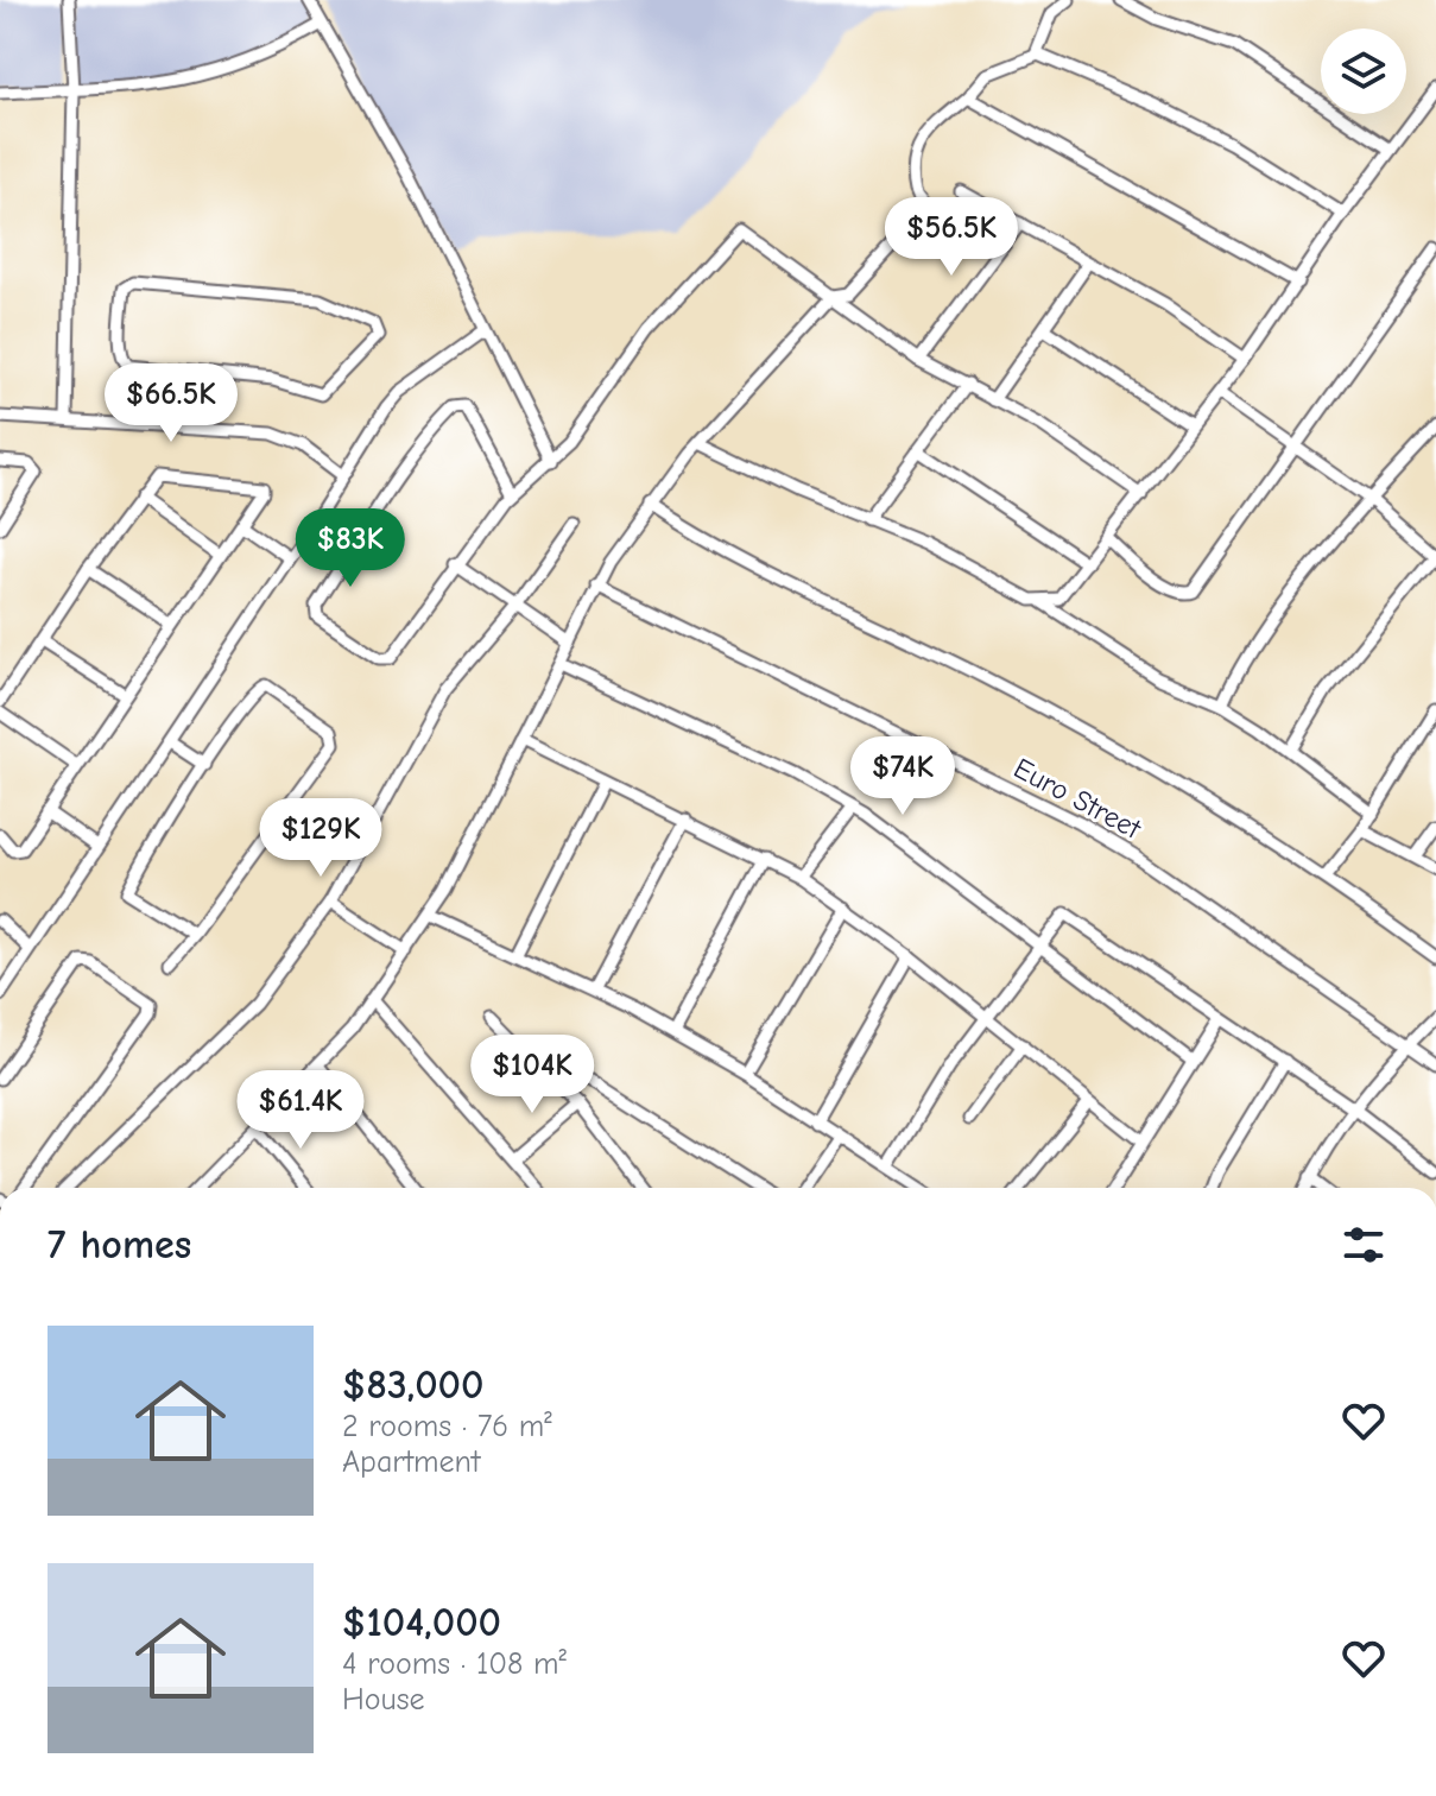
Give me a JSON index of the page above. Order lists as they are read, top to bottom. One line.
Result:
{"streets":{"street":["Euro Street"]},"page":{"price":["$56.5K","$66.5K","$83K","$74K","$129K","$104K","$61.4K"],"heading":"7 homes","list":[{"name":"$83,000","note":"2 rooms · 76 m² · Apartment"},{"name":"$104,000","note":"4 rooms · 108 m² · House"}]}}
